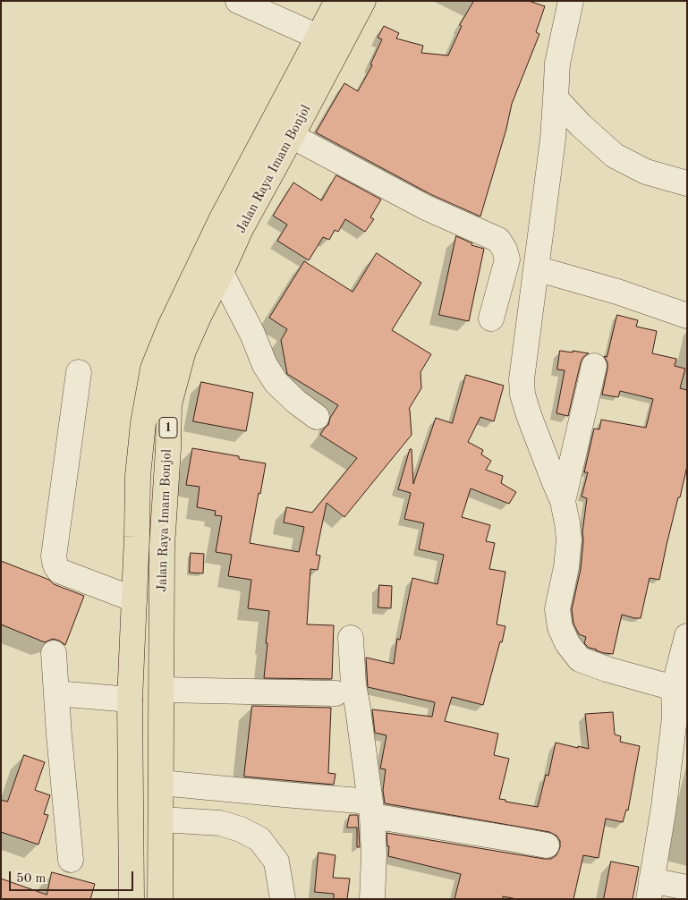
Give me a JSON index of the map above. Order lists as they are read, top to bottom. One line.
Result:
{"streets":{"highway":["Jalan Raya Imam Bonjol","1"]},"scale_bar":"50 m"}
